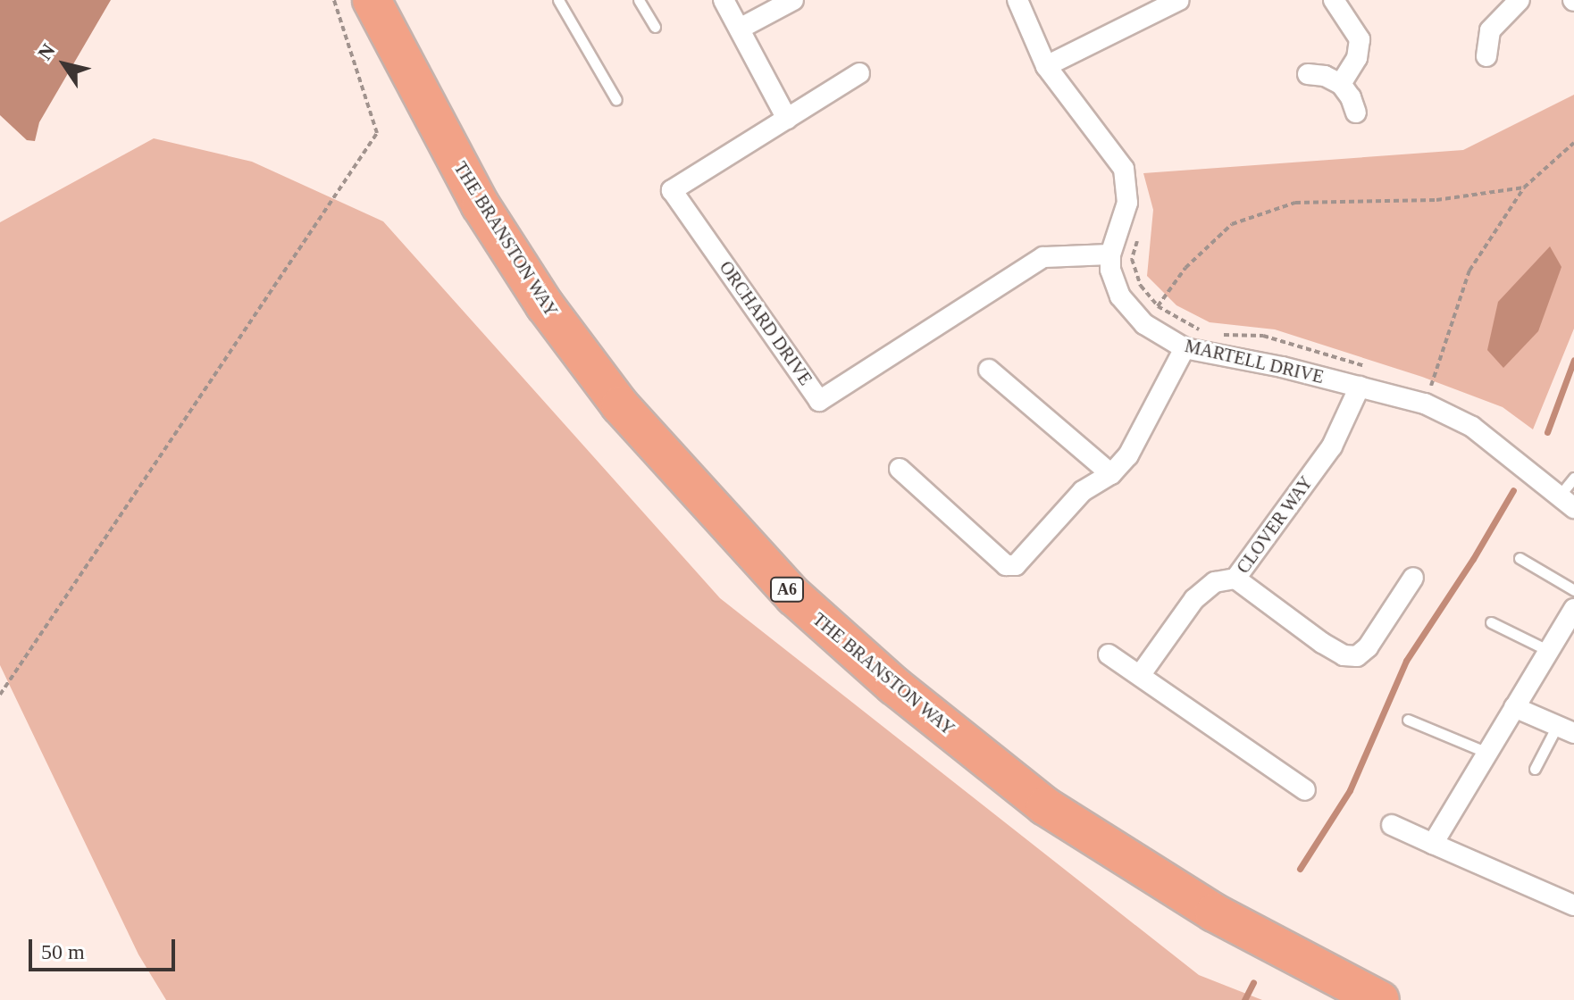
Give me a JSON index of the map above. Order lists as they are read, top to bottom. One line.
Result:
{"streets":{"highway":["THE BRANSTON WAY","A6"],"street":["ORCHARD DRIVE","MARTELL DRIVE","CLOVER WAY"]},"crossings":[["ORCHARD DRIVE","MARTELL DRIVE"],["MARTELL DRIVE","CLOVER WAY"]],"scale_bar":"50 m","north":"top left"}
